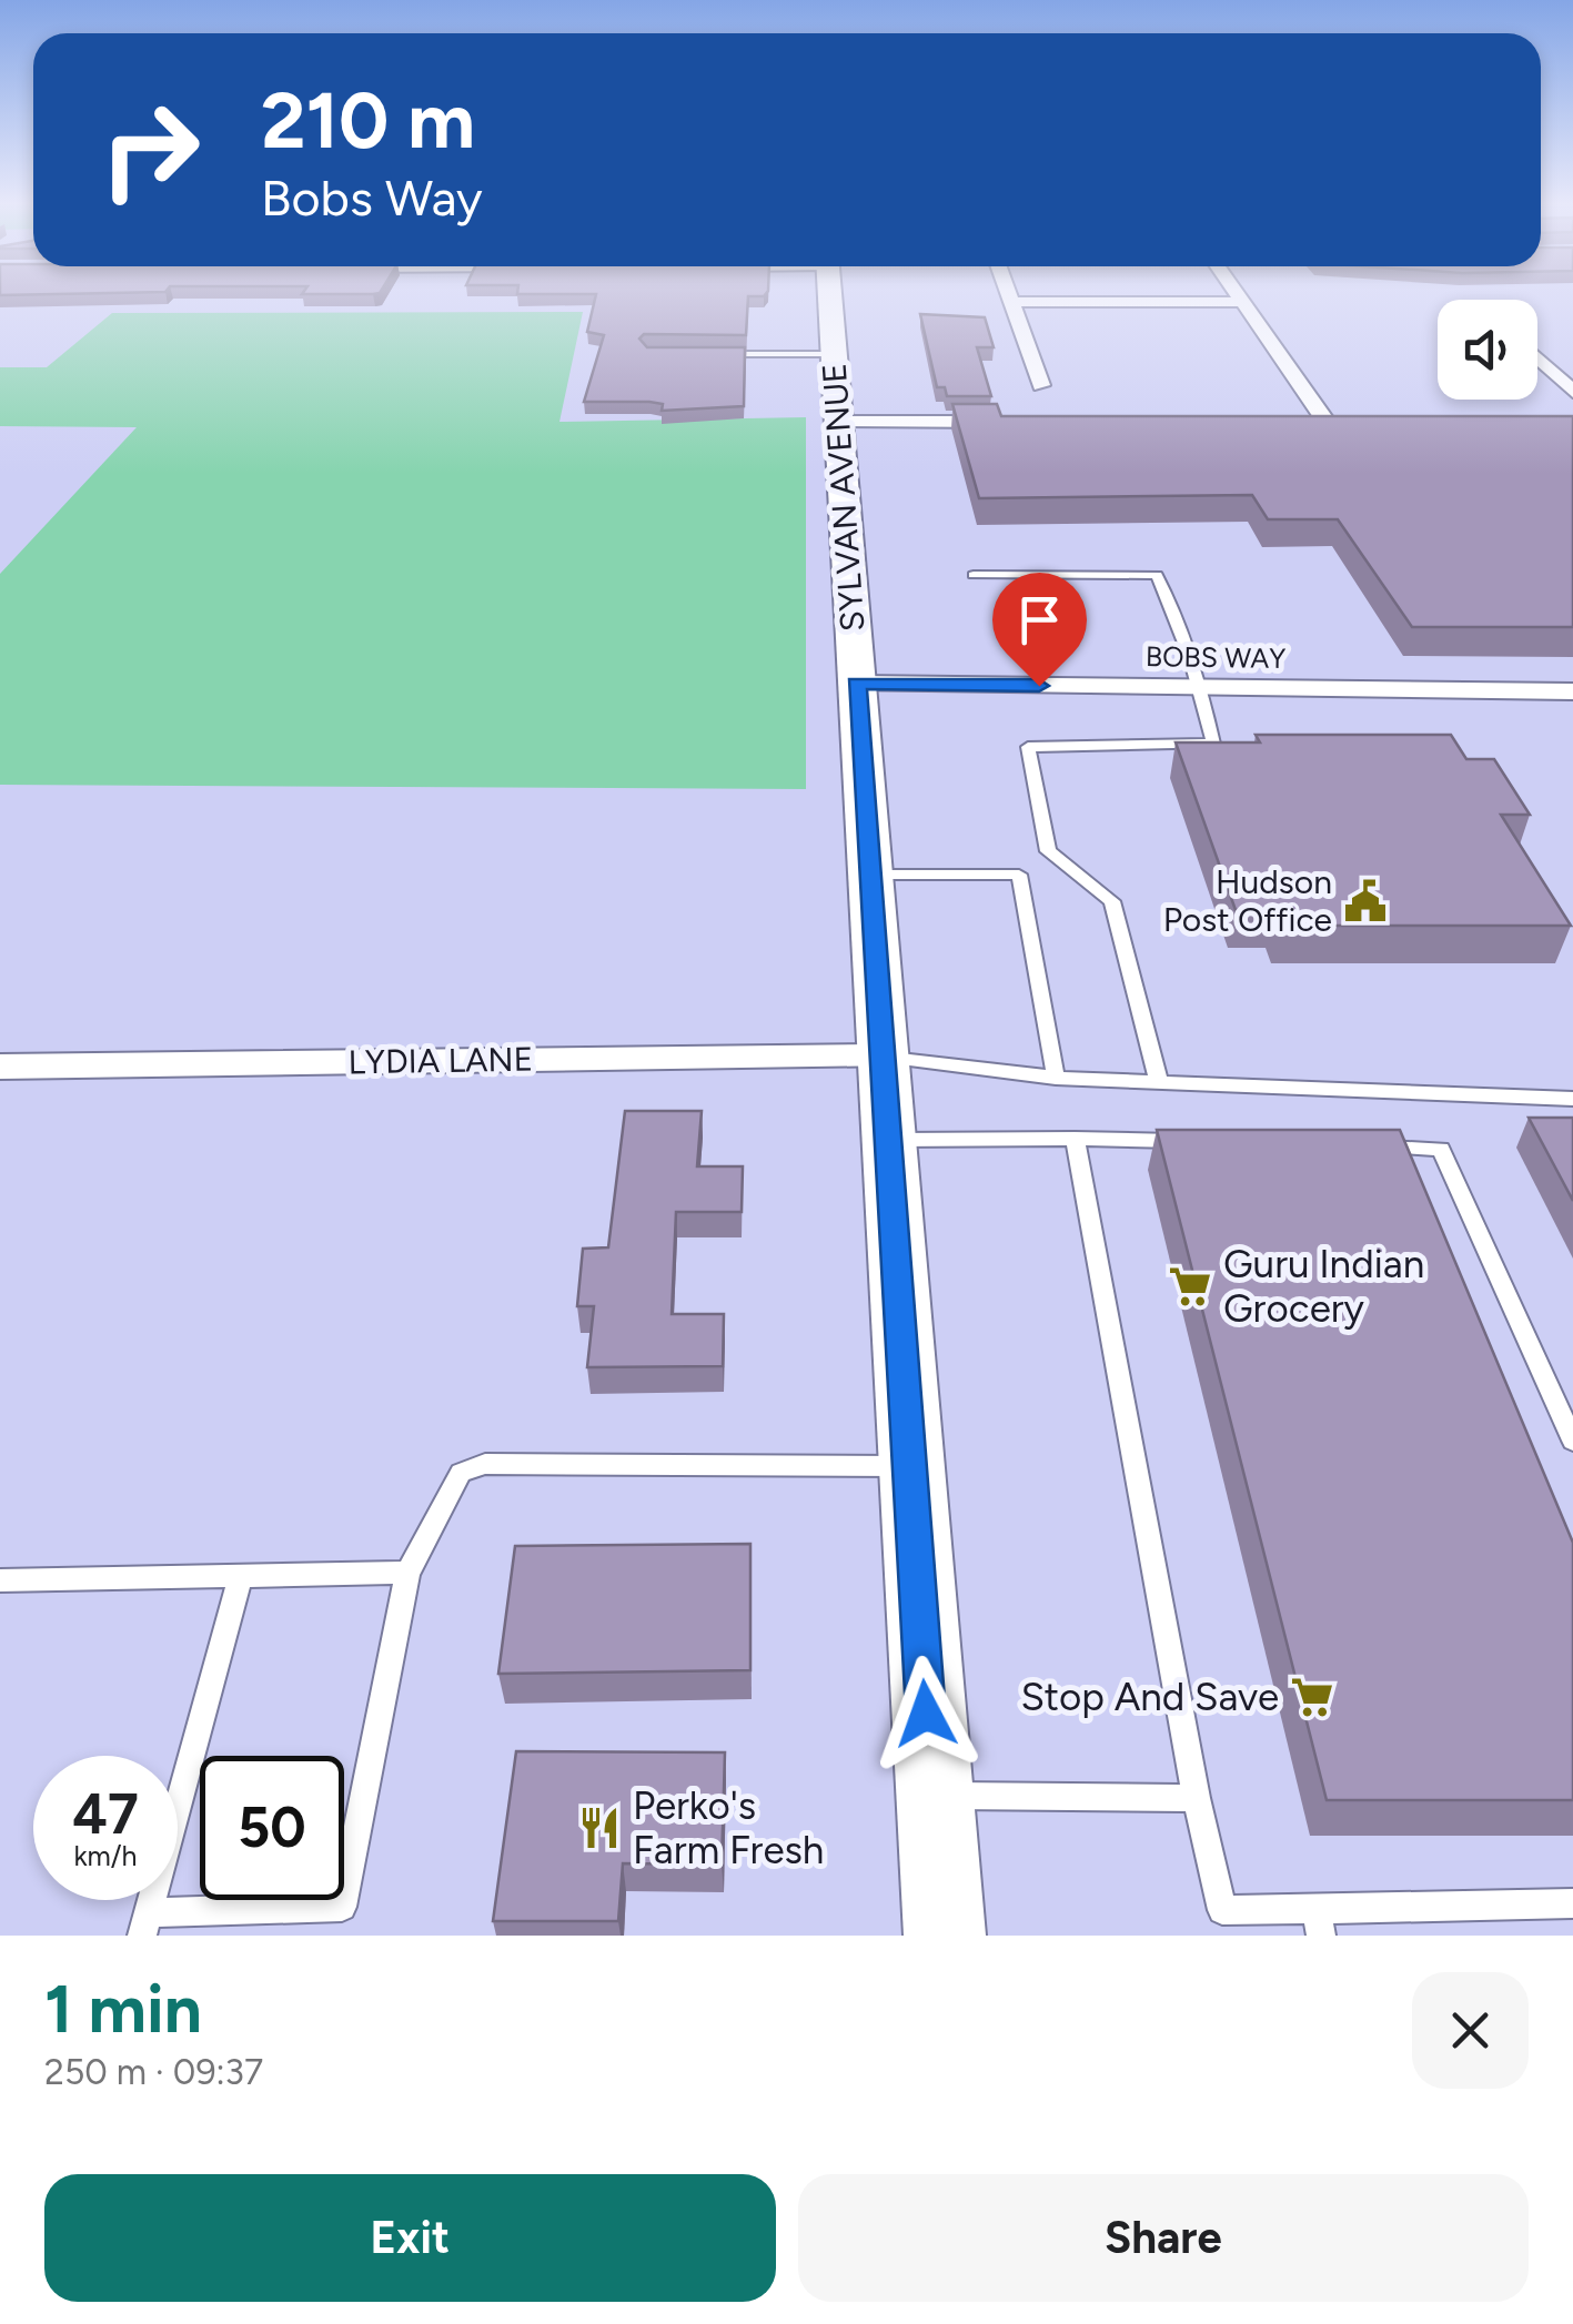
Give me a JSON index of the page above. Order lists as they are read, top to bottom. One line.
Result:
{"streets":{"main road":["SYLVAN AVENUE"],"street":["BOBS WAY","LYDIA LANE"]},"crossings":[["SYLVAN AVENUE","BOBS WAY"],["SYLVAN AVENUE","LYDIA LANE"]],"places":{"public building":["Hudson Post Office"],"supermarket":["Guru Indian Grocery","Stop And Save"],"restaurant":["Perko's Farm Fresh"]},"page":{"turn":["210 m","Bobs Way"],"speed":"47 km/h","limit":"50","heading":["1 min","250 m · 09:37"],"buttons":["Exit","Share"]}}
